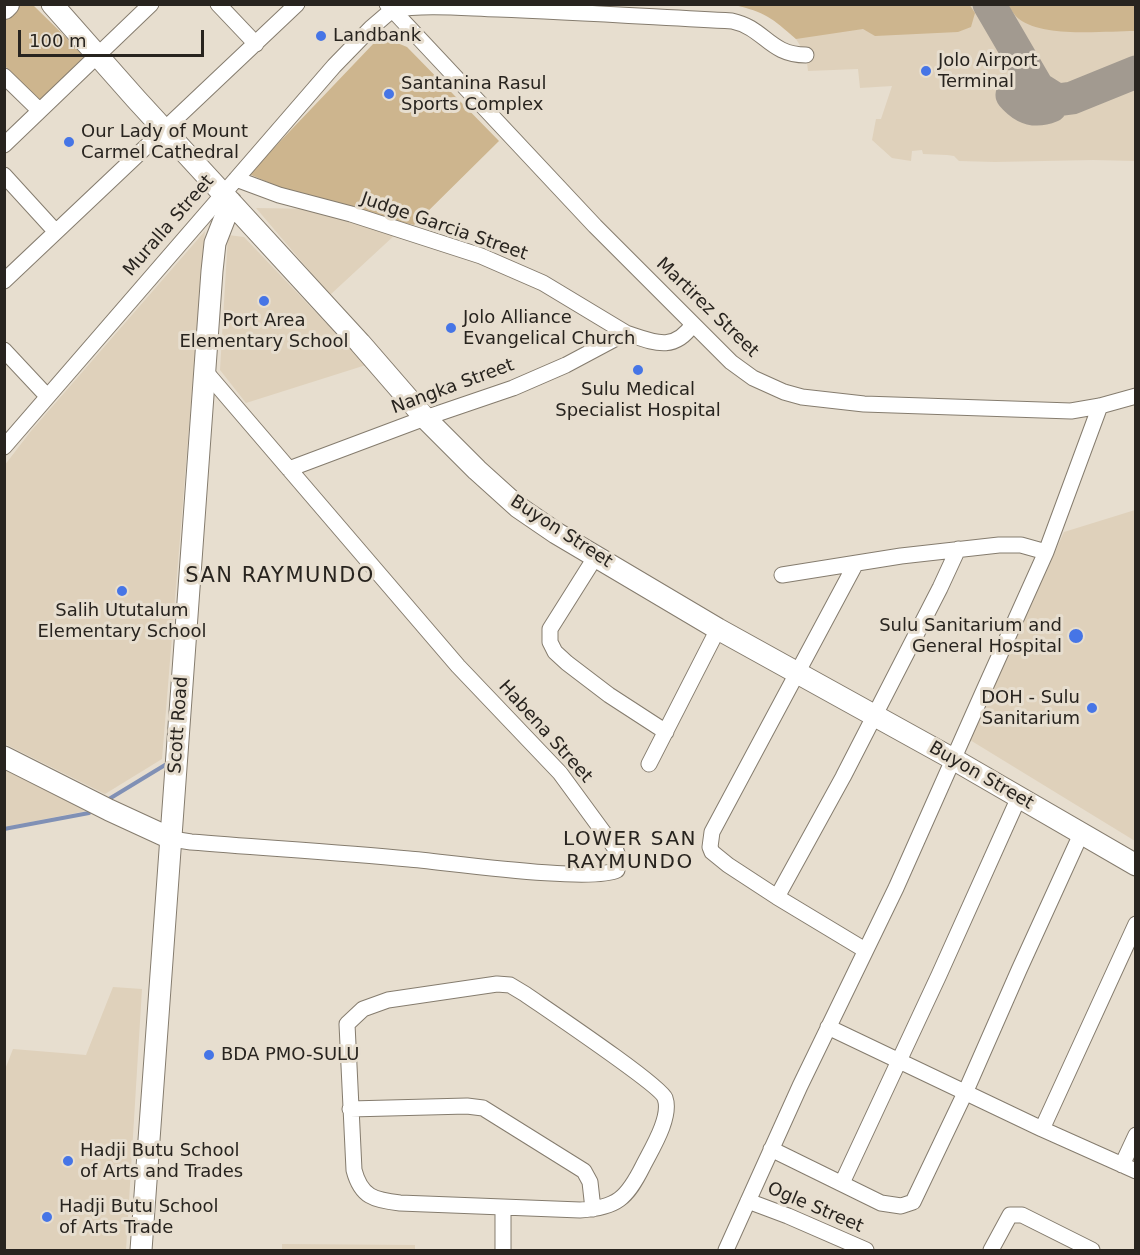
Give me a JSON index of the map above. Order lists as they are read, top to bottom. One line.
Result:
{"streets":{"main road":["Buyon Street","Scott Road"],"street":["Muralla Street","Judge Garcia Street","Martirez Street","Nangka Street","Habena Street","Ogle Street"]},"crossings":[["Muralla Street","Judge Garcia Street"],["Muralla Street","Martirez Street"],["Muralla Street","Buyon Street"],["Muralla Street","Scott Road"],["Judge Garcia Street","Martirez Street"],["Judge Garcia Street","Nangka Street"],["Judge Garcia Street","Buyon Street"],["Judge Garcia Street","Scott Road"],["Nangka Street","Buyon Street"],["Nangka Street","Habena Street"],["Buyon Street","Scott Road"],["Scott Road","Habena Street"]],"districts":["SAN RAYMUNDO","LOWER SAN RAYMUNDO"],"places":["Landbank","Jolo Airport Terminal","Santanina Rasul Sports Complex","Our Lady of Mount Carmel Cathedral","Port Area Elementary School","Jolo Alliance Evangelical Church","Sulu Medical Specialist Hospital","Salih Ututalum Elementary School","Sulu Sanitarium and General Hospital","DOH - Sulu Sanitarium","BDA PMO-SULU","Hadji Butu School of Arts and Trades","Hadji Butu School of Arts Trade"],"scale_bar":"100 m"}
